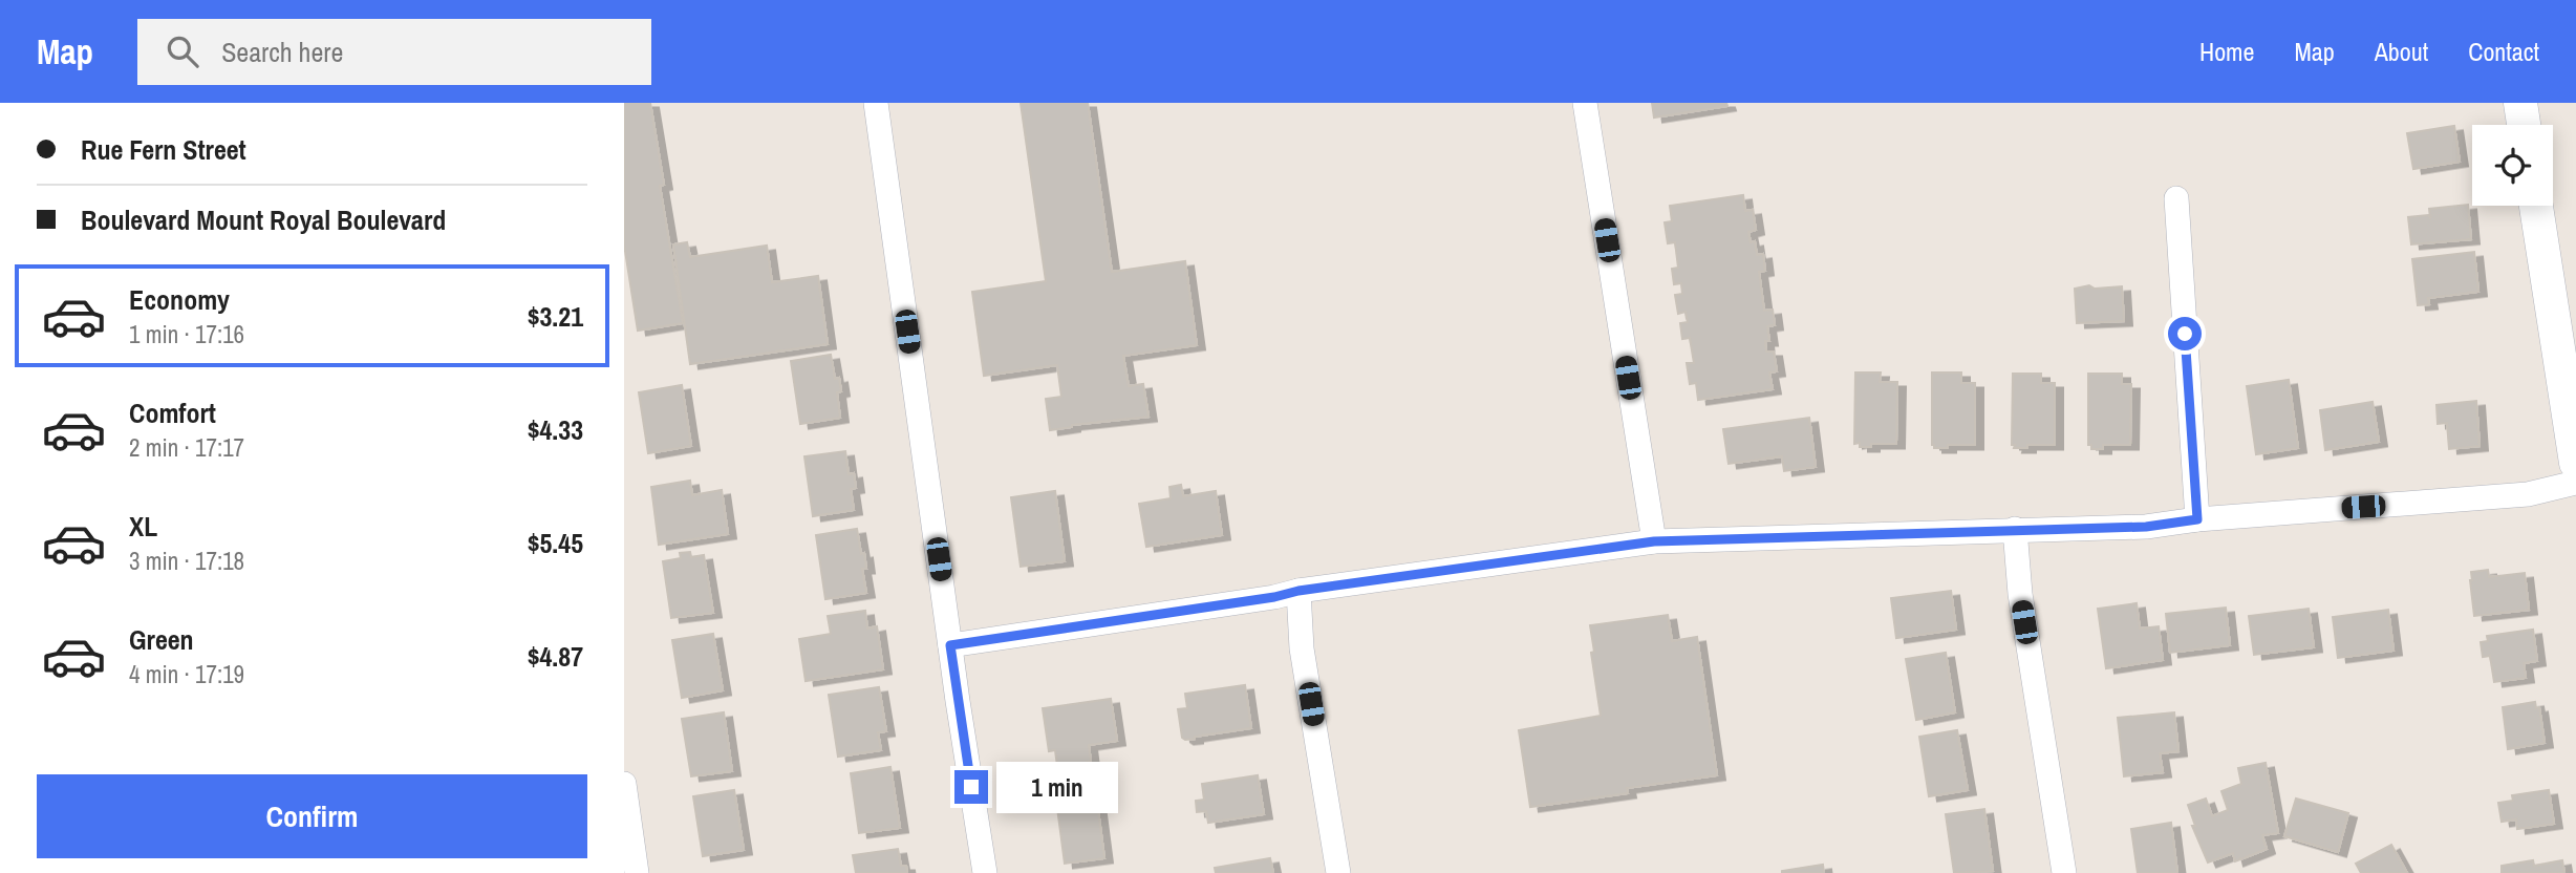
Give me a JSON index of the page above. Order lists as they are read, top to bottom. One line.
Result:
{"page":{"header":"Map","search":"Search here","nav":["Home","Map","About","Contact"],"banner":["Rue Fern Street","Boulevard Mount Royal Boulevard"],"list":[{"name":"Economy","note":"1 min · 17:16","value":"$3.21"},{"name":"Comfort","note":"2 min · 17:17","value":"$4.33"},{"name":"XL","note":"3 min · 17:18","value":"$5.45"},{"name":"Green","note":"4 min · 17:19","value":"$4.87"}],"buttons":"Confirm","bubble":"1 min"}}
